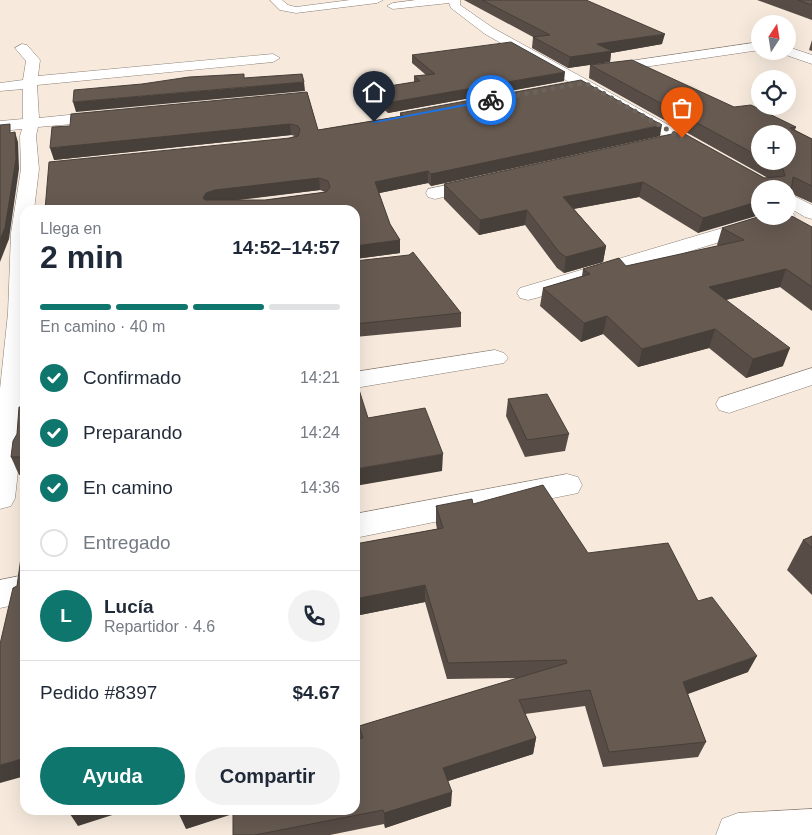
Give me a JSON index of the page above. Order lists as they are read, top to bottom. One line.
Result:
{"north":"top","page":{"map_buttons":["+","−"],"heading":["2 min","Llega en","14:52–14:57"],"panel":["Lucía","Repartidor · 4.6","Pedido #8397","$4.67"],"bar":"En camino · 40 m","list":[["Confirmado","14:21"],["Preparando","14:24"],["En camino","14:36"],"Entregado"],"round":"L","buttons":["Ayuda","Compartir"]}}
